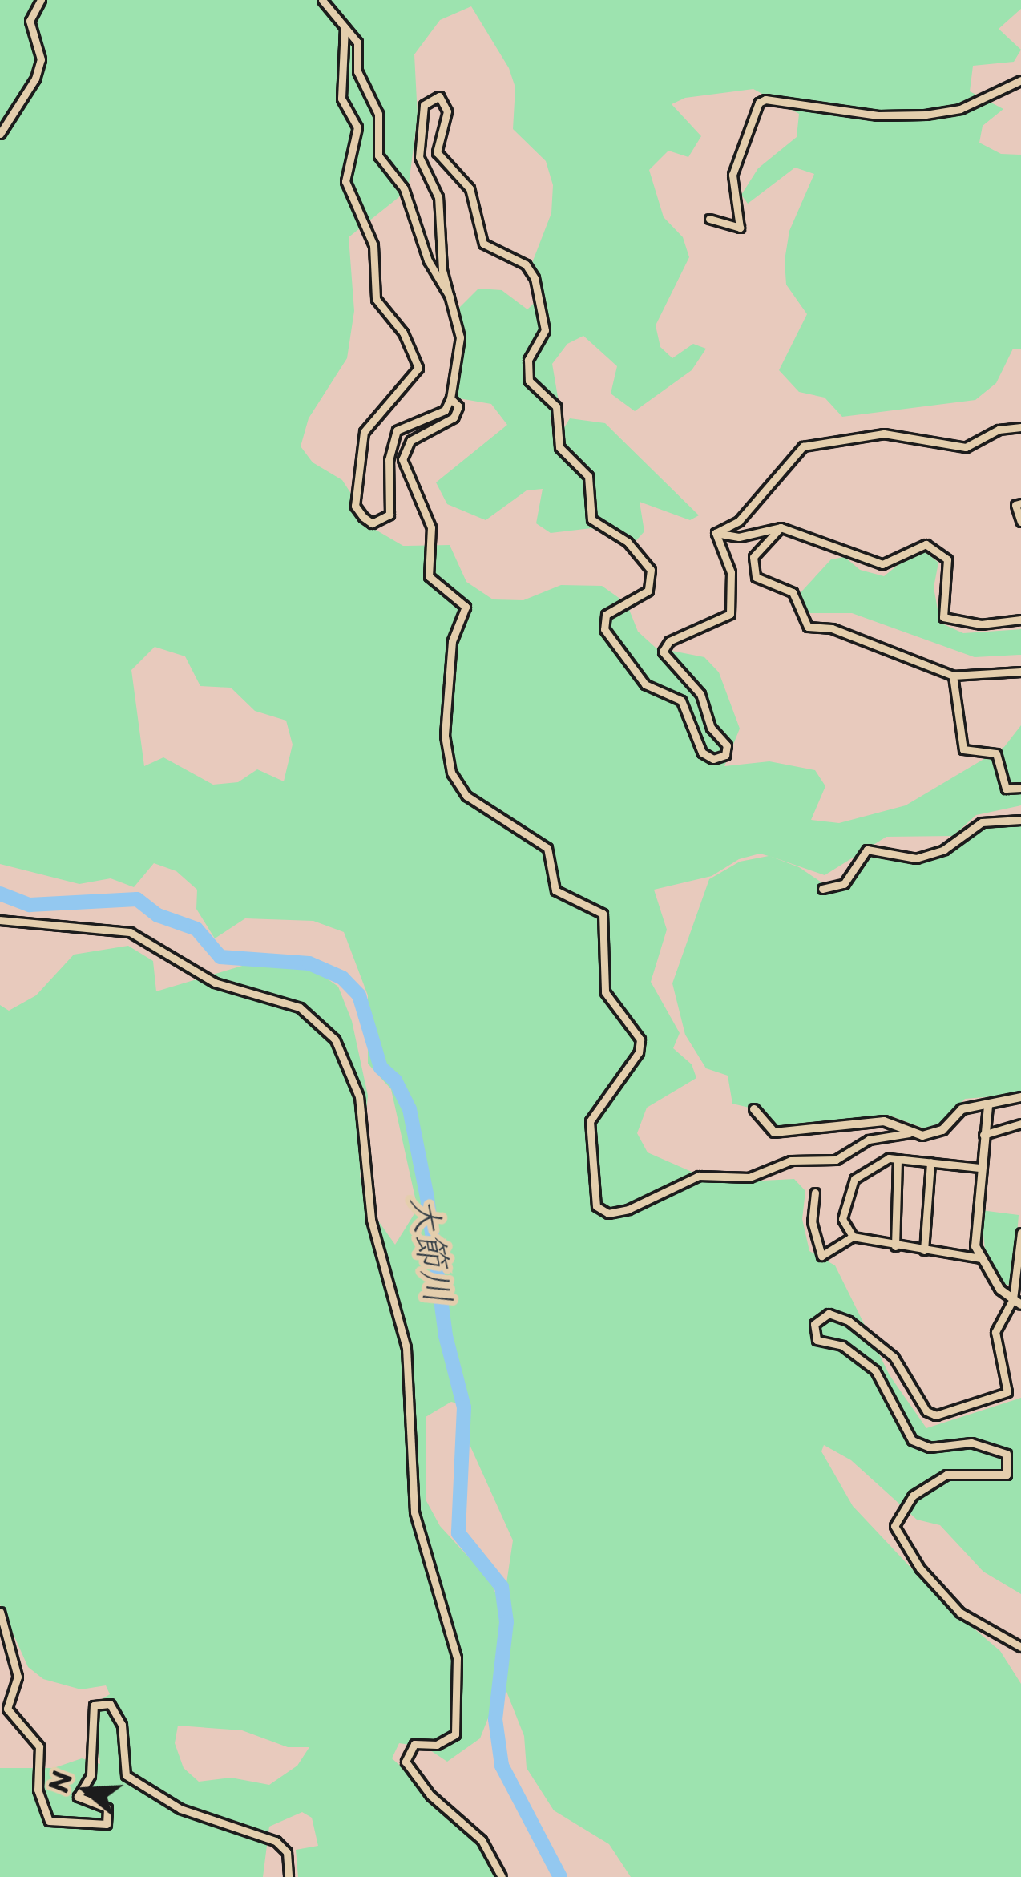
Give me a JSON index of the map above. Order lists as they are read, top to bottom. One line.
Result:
{"water":["大節川"],"north":"left"}
